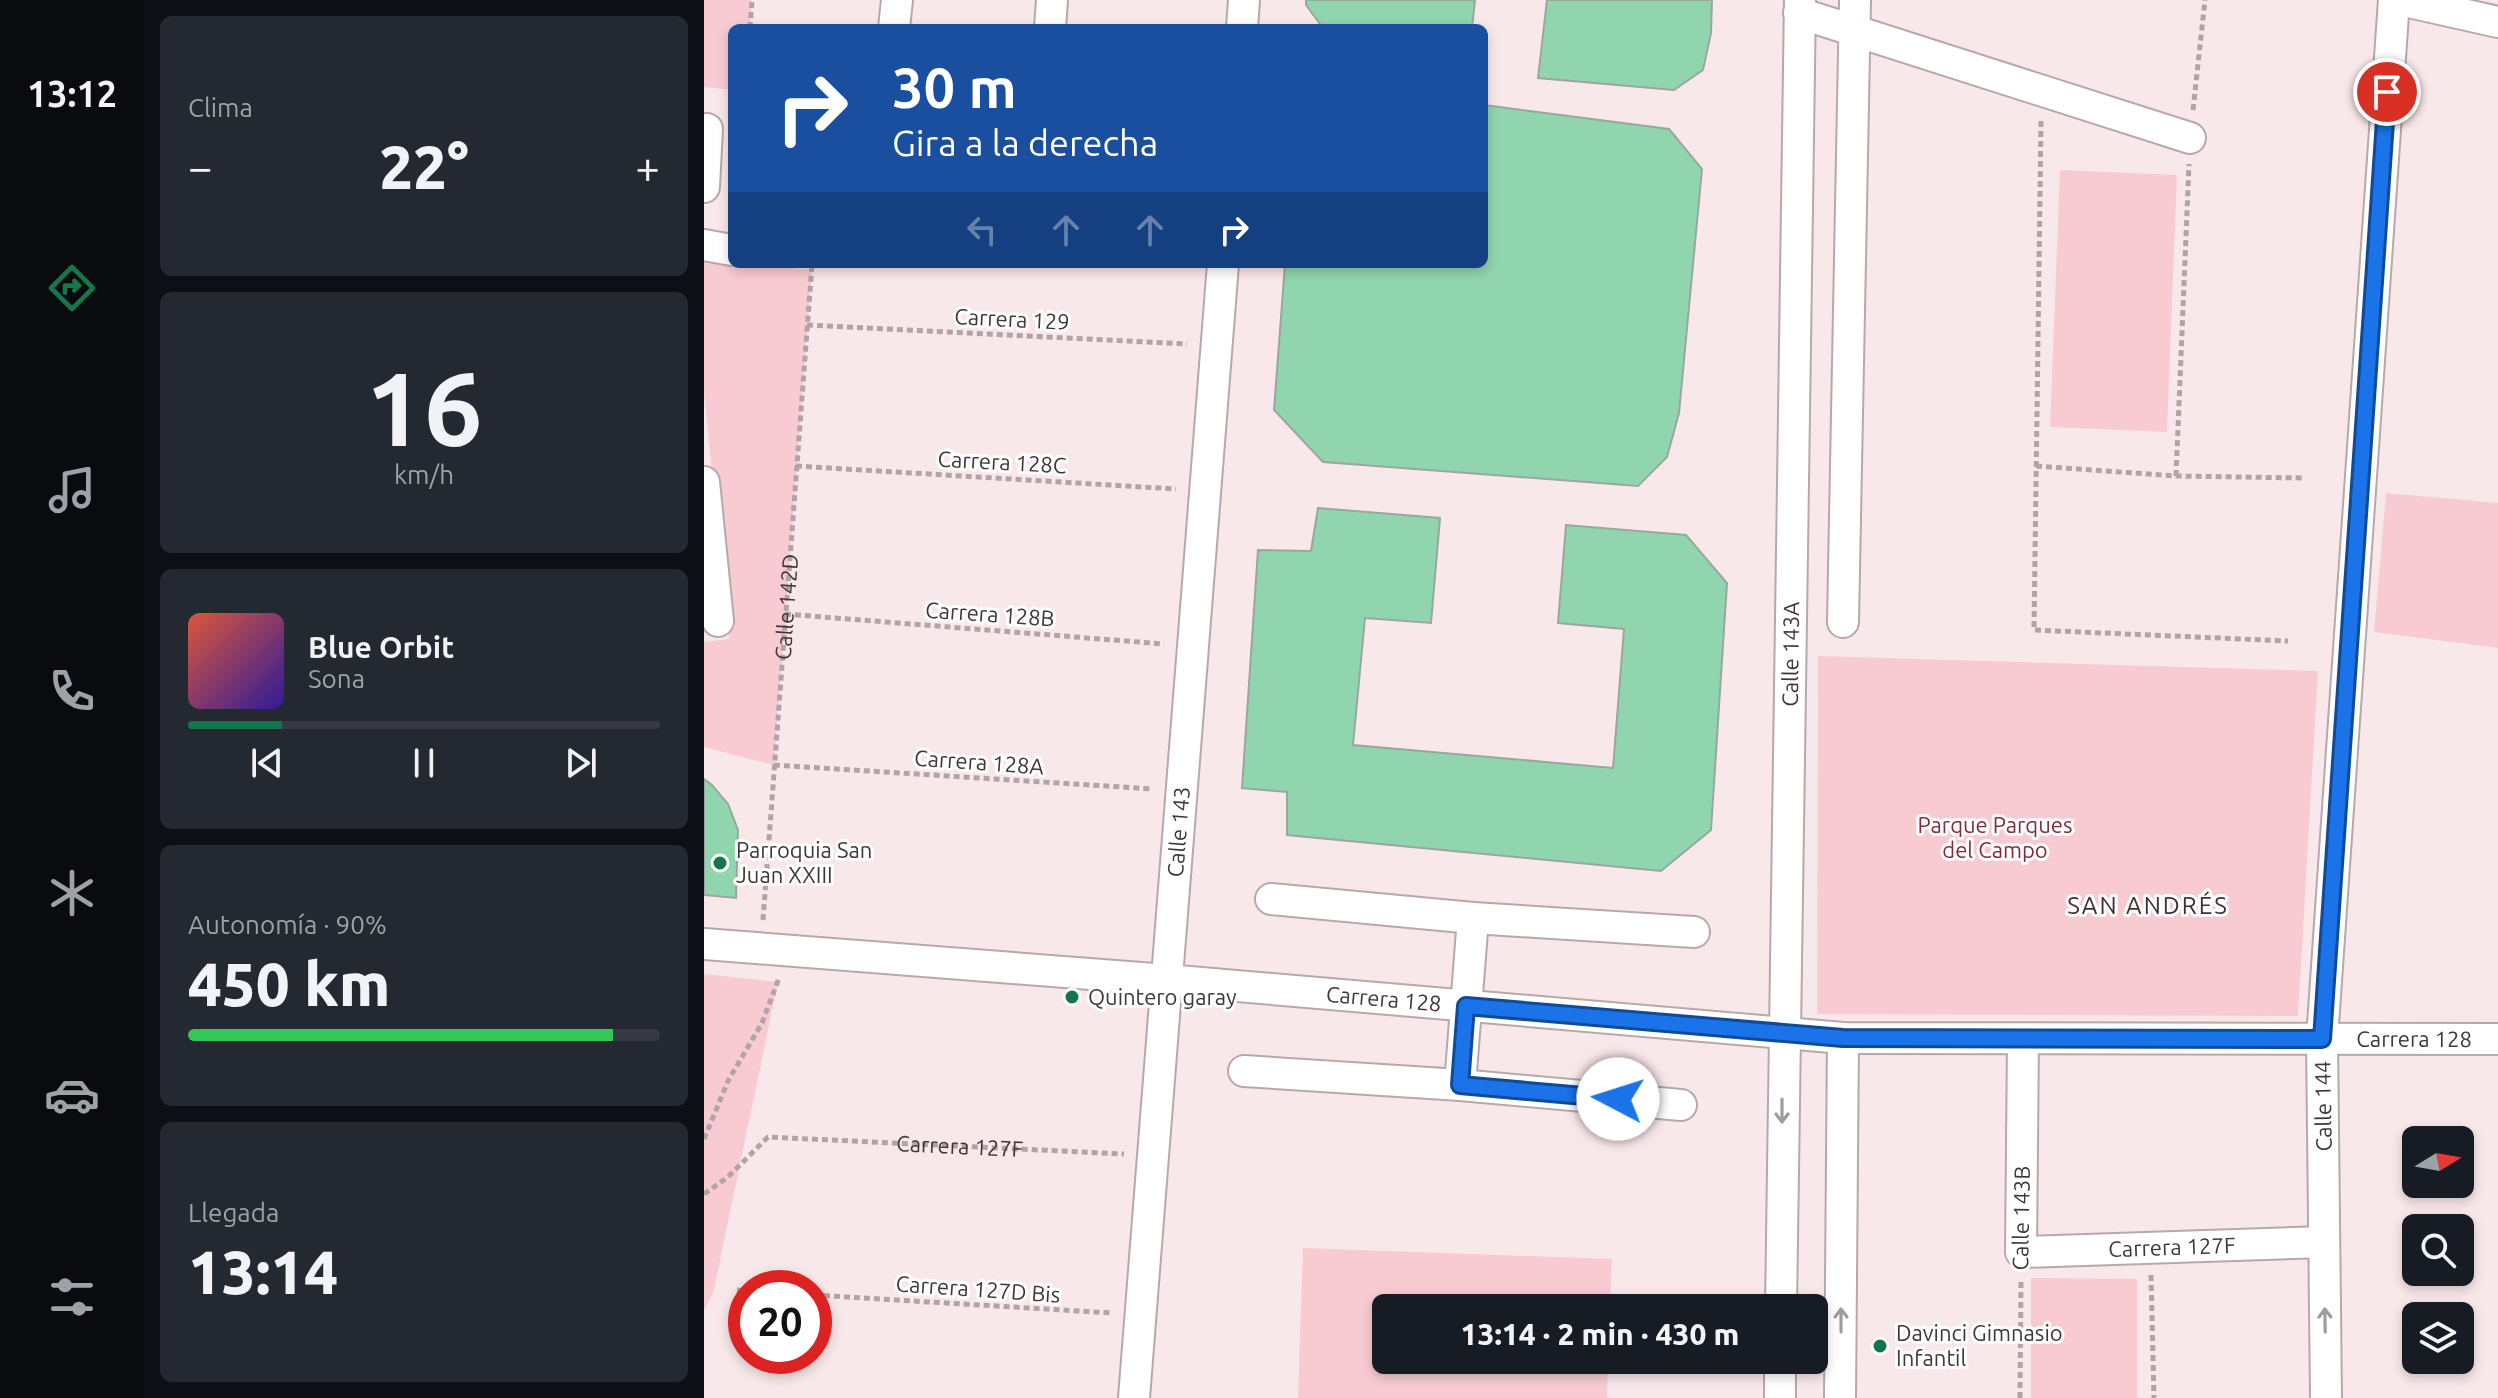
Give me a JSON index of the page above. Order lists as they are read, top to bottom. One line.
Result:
{"streets":{"street":["Calle 143A","Calle 143","Carrera 128","Calle 144","Carrera 127F","Calle 143B"],"path":["Carrera 129","Carrera 128C","Calle 142D","Carrera 128B","Carrera 128A","Carrera 127D Bis"]},"crossings":[["Carrera 129","Calle 142D"],["Carrera 129","Calle 143"],["Carrera 128C","Calle 142D"],["Carrera 128C","Calle 143"],["Calle 142D","Carrera 128B"],["Calle 142D","Carrera 128A"],["Calle 142D","Carrera 128"],["Carrera 128B","Calle 143"],["Calle 143A","Carrera 128"],["Carrera 128A","Calle 143"],["Calle 143","Carrera 128"],["Calle 143","Carrera 127F"],["Calle 143","Carrera 127D Bis"],["Carrera 128","Calle 144"],["Carrera 128","Calle 143B"],["Calle 144","Carrera 127F"],["Carrera 127F","Calle 143B"]],"districts":["SAN ANDRÉS"],"parks":["Parque Parques del Campo"],"places":["Parroquia San Juan XXIII","Quintero garay","Davinci Gimnasio Infantil"],"north":"right","page":{"tabs":"13:12","tile":["Clima",["16","km/h"],["Autonomía · 90%","450 km"],["Llegada","13:14"]],"turn":["30 m","Gira a la derecha"],"heat":["−","22°","+"],"song":["Blue Orbit","Sona"],"limit":"20","trip":"13:14 · 2 min · 430 m"}}
